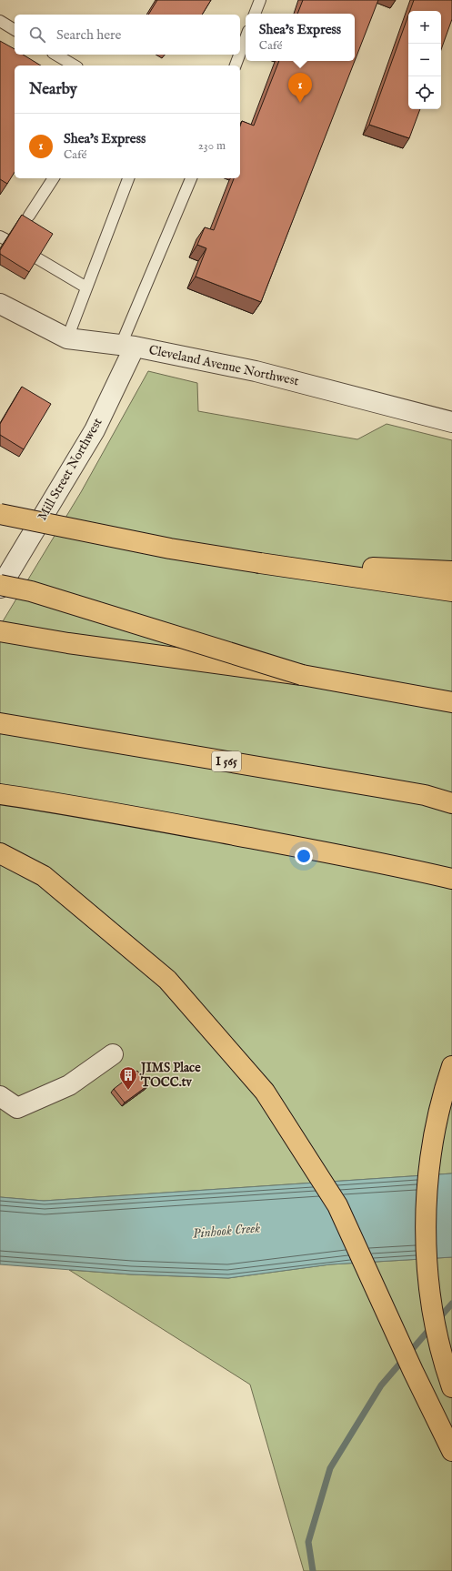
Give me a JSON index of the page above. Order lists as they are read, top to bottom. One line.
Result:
{"streets":{"highway":["I 565"],"street":["Cleveland Avenue Northwest","Mill Street Northwest"]},"crossings":[["Cleveland Avenue Northwest","Mill Street Northwest"]],"water":["Pinhook Creek"],"places":{"building":["JIMS Place TOCC.tv"]},"page":{"map_buttons":["+","−"],"popup":["Shea's Express","Café"],"search":"Search here","heading":"Nearby","pins":"1","list":[{"mark":"1","name":"Shea's Express","note":"Café","value":"230 m"}]}}
